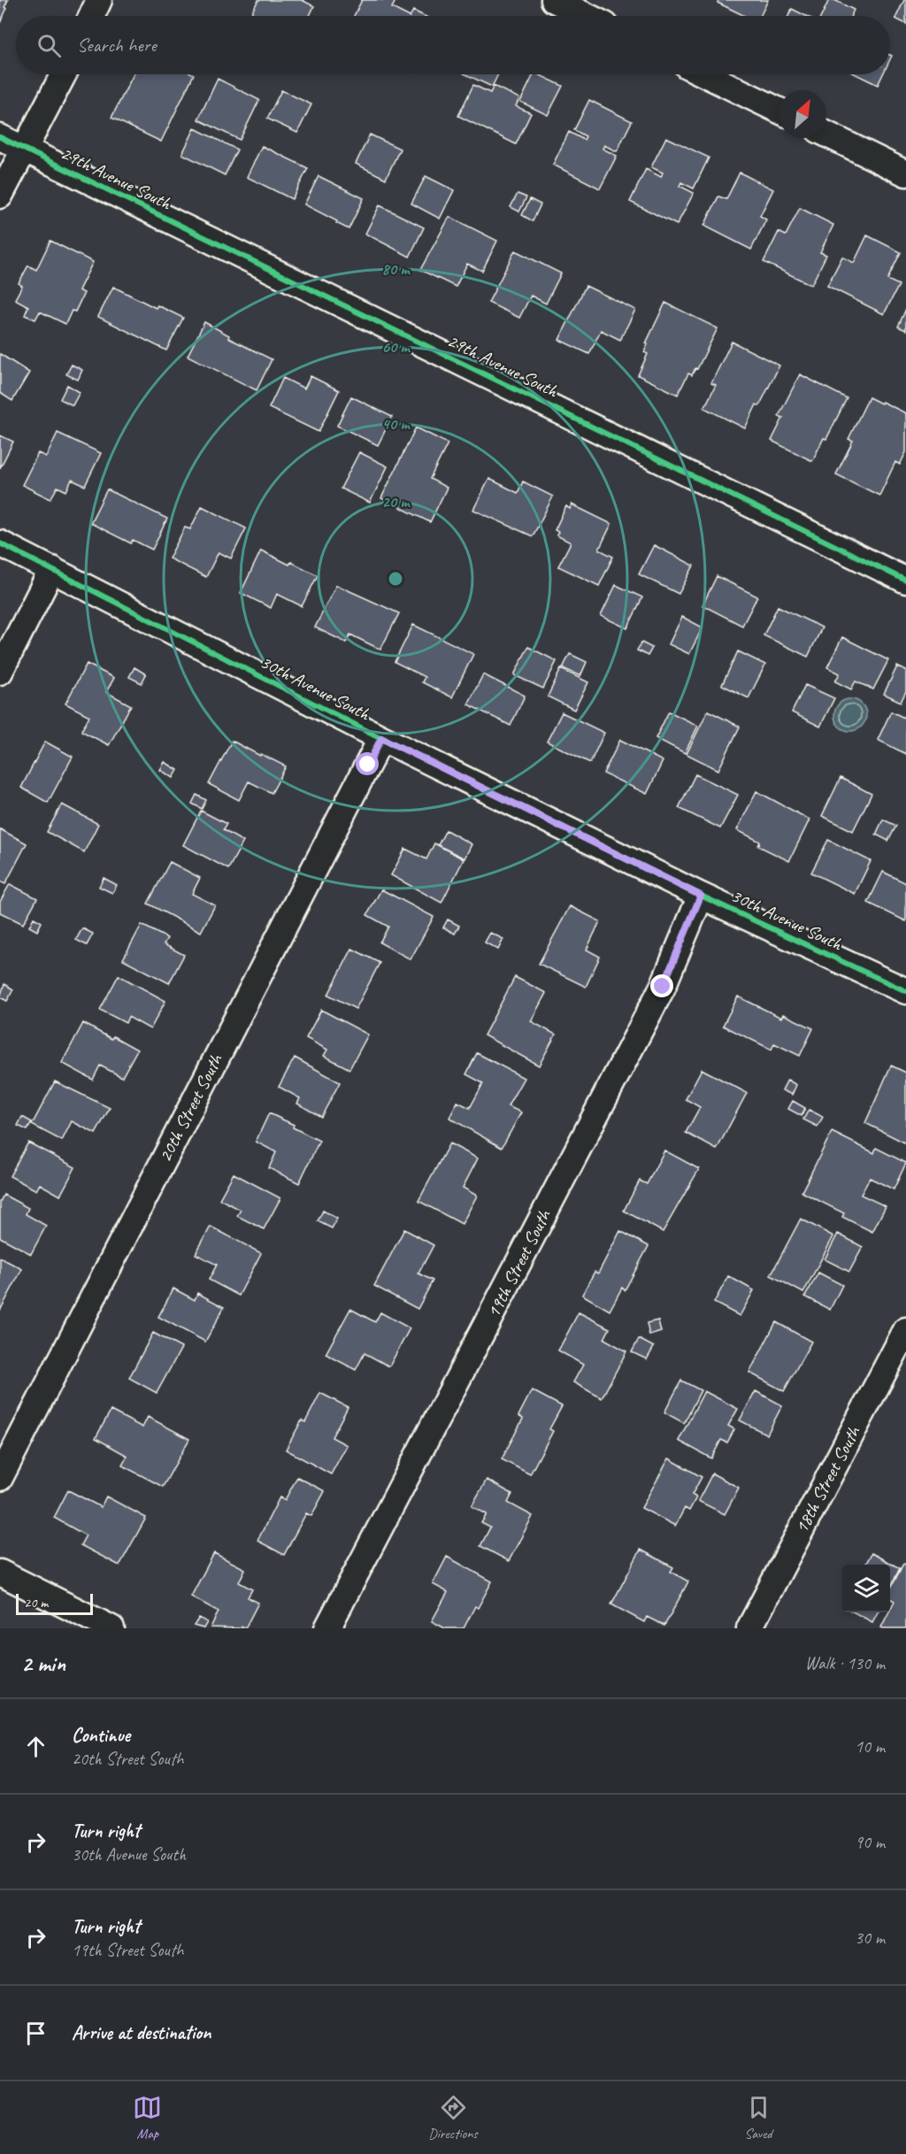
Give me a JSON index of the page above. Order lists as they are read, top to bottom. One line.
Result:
{"streets":{"street":["29th Avenue South","30th Avenue South","20th Street South","19th Street South","18th Street South"]},"crossings":[["30th Avenue South","20th Street South"],["30th Avenue South","19th Street South"]],"scale_bar":"20 m","north":"top right","page":{"search":"Search here","scale":"20 m","heading":["2 min","Walk · 130 m"],"list":[["Continue","20th Street South","10 m"],["Turn right","30th Avenue South","90 m"],["Turn right","19th Street South","30 m"],"Arrive at destination"],"nav":["Map","Directions","Saved"]},"rings":["80 m","60 m","40 m","20 m"]}
